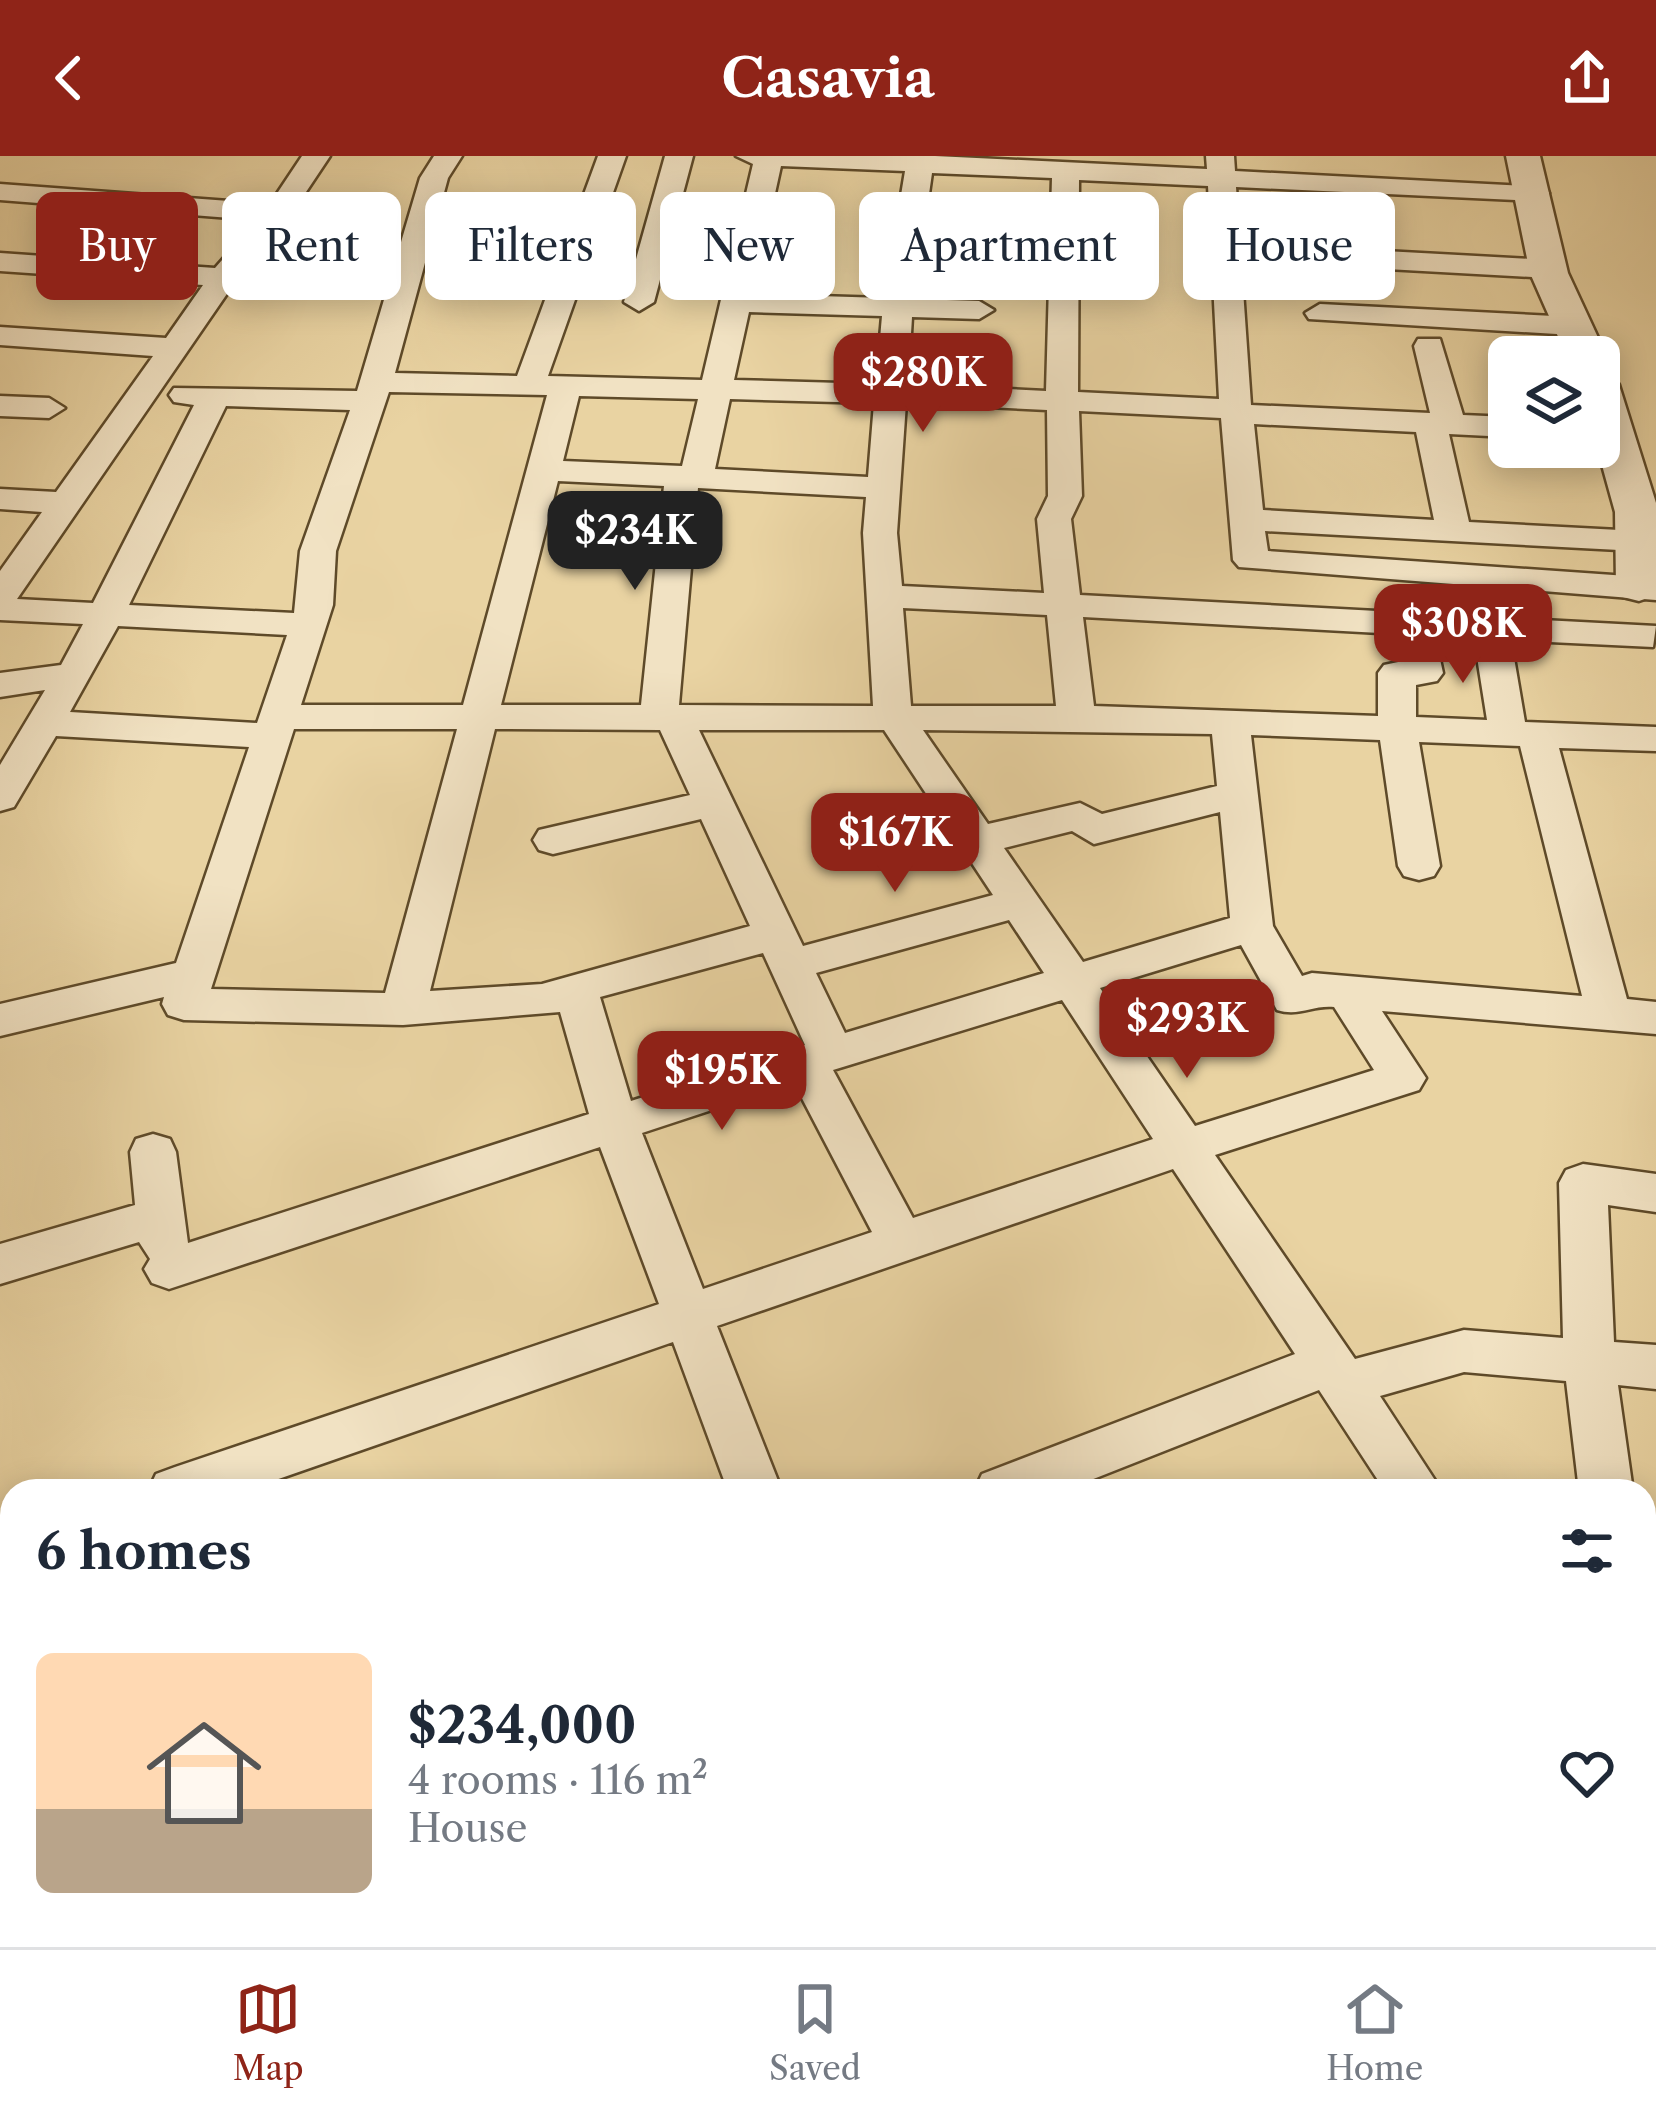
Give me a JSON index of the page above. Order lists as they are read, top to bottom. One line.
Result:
{"page":{"header":"Casavia","chip":["Buy","Rent","Filters","New","Apartment","House"],"price":["$280K","$234K","$308K","$167K","$293K","$195K"],"heading":"6 homes","list":[{"name":"$234,000","note":"4 rooms · 116 m² · House"}],"tabs":["Map","Saved","Home"]}}
